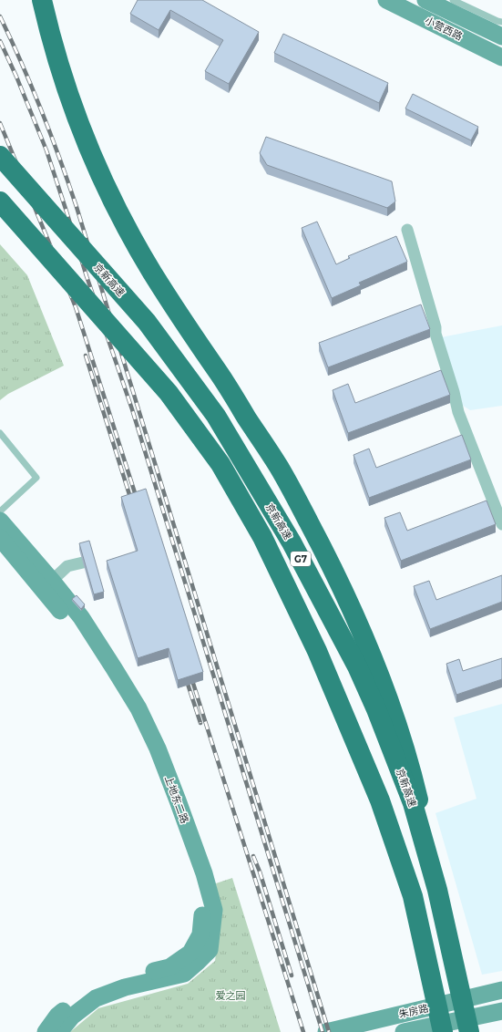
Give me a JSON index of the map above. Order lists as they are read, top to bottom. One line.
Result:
{"streets":{"highway":["京新高速","G7"],"street":["小营西路","上地东二路","朱房路"]},"parks":["爱之园"]}
